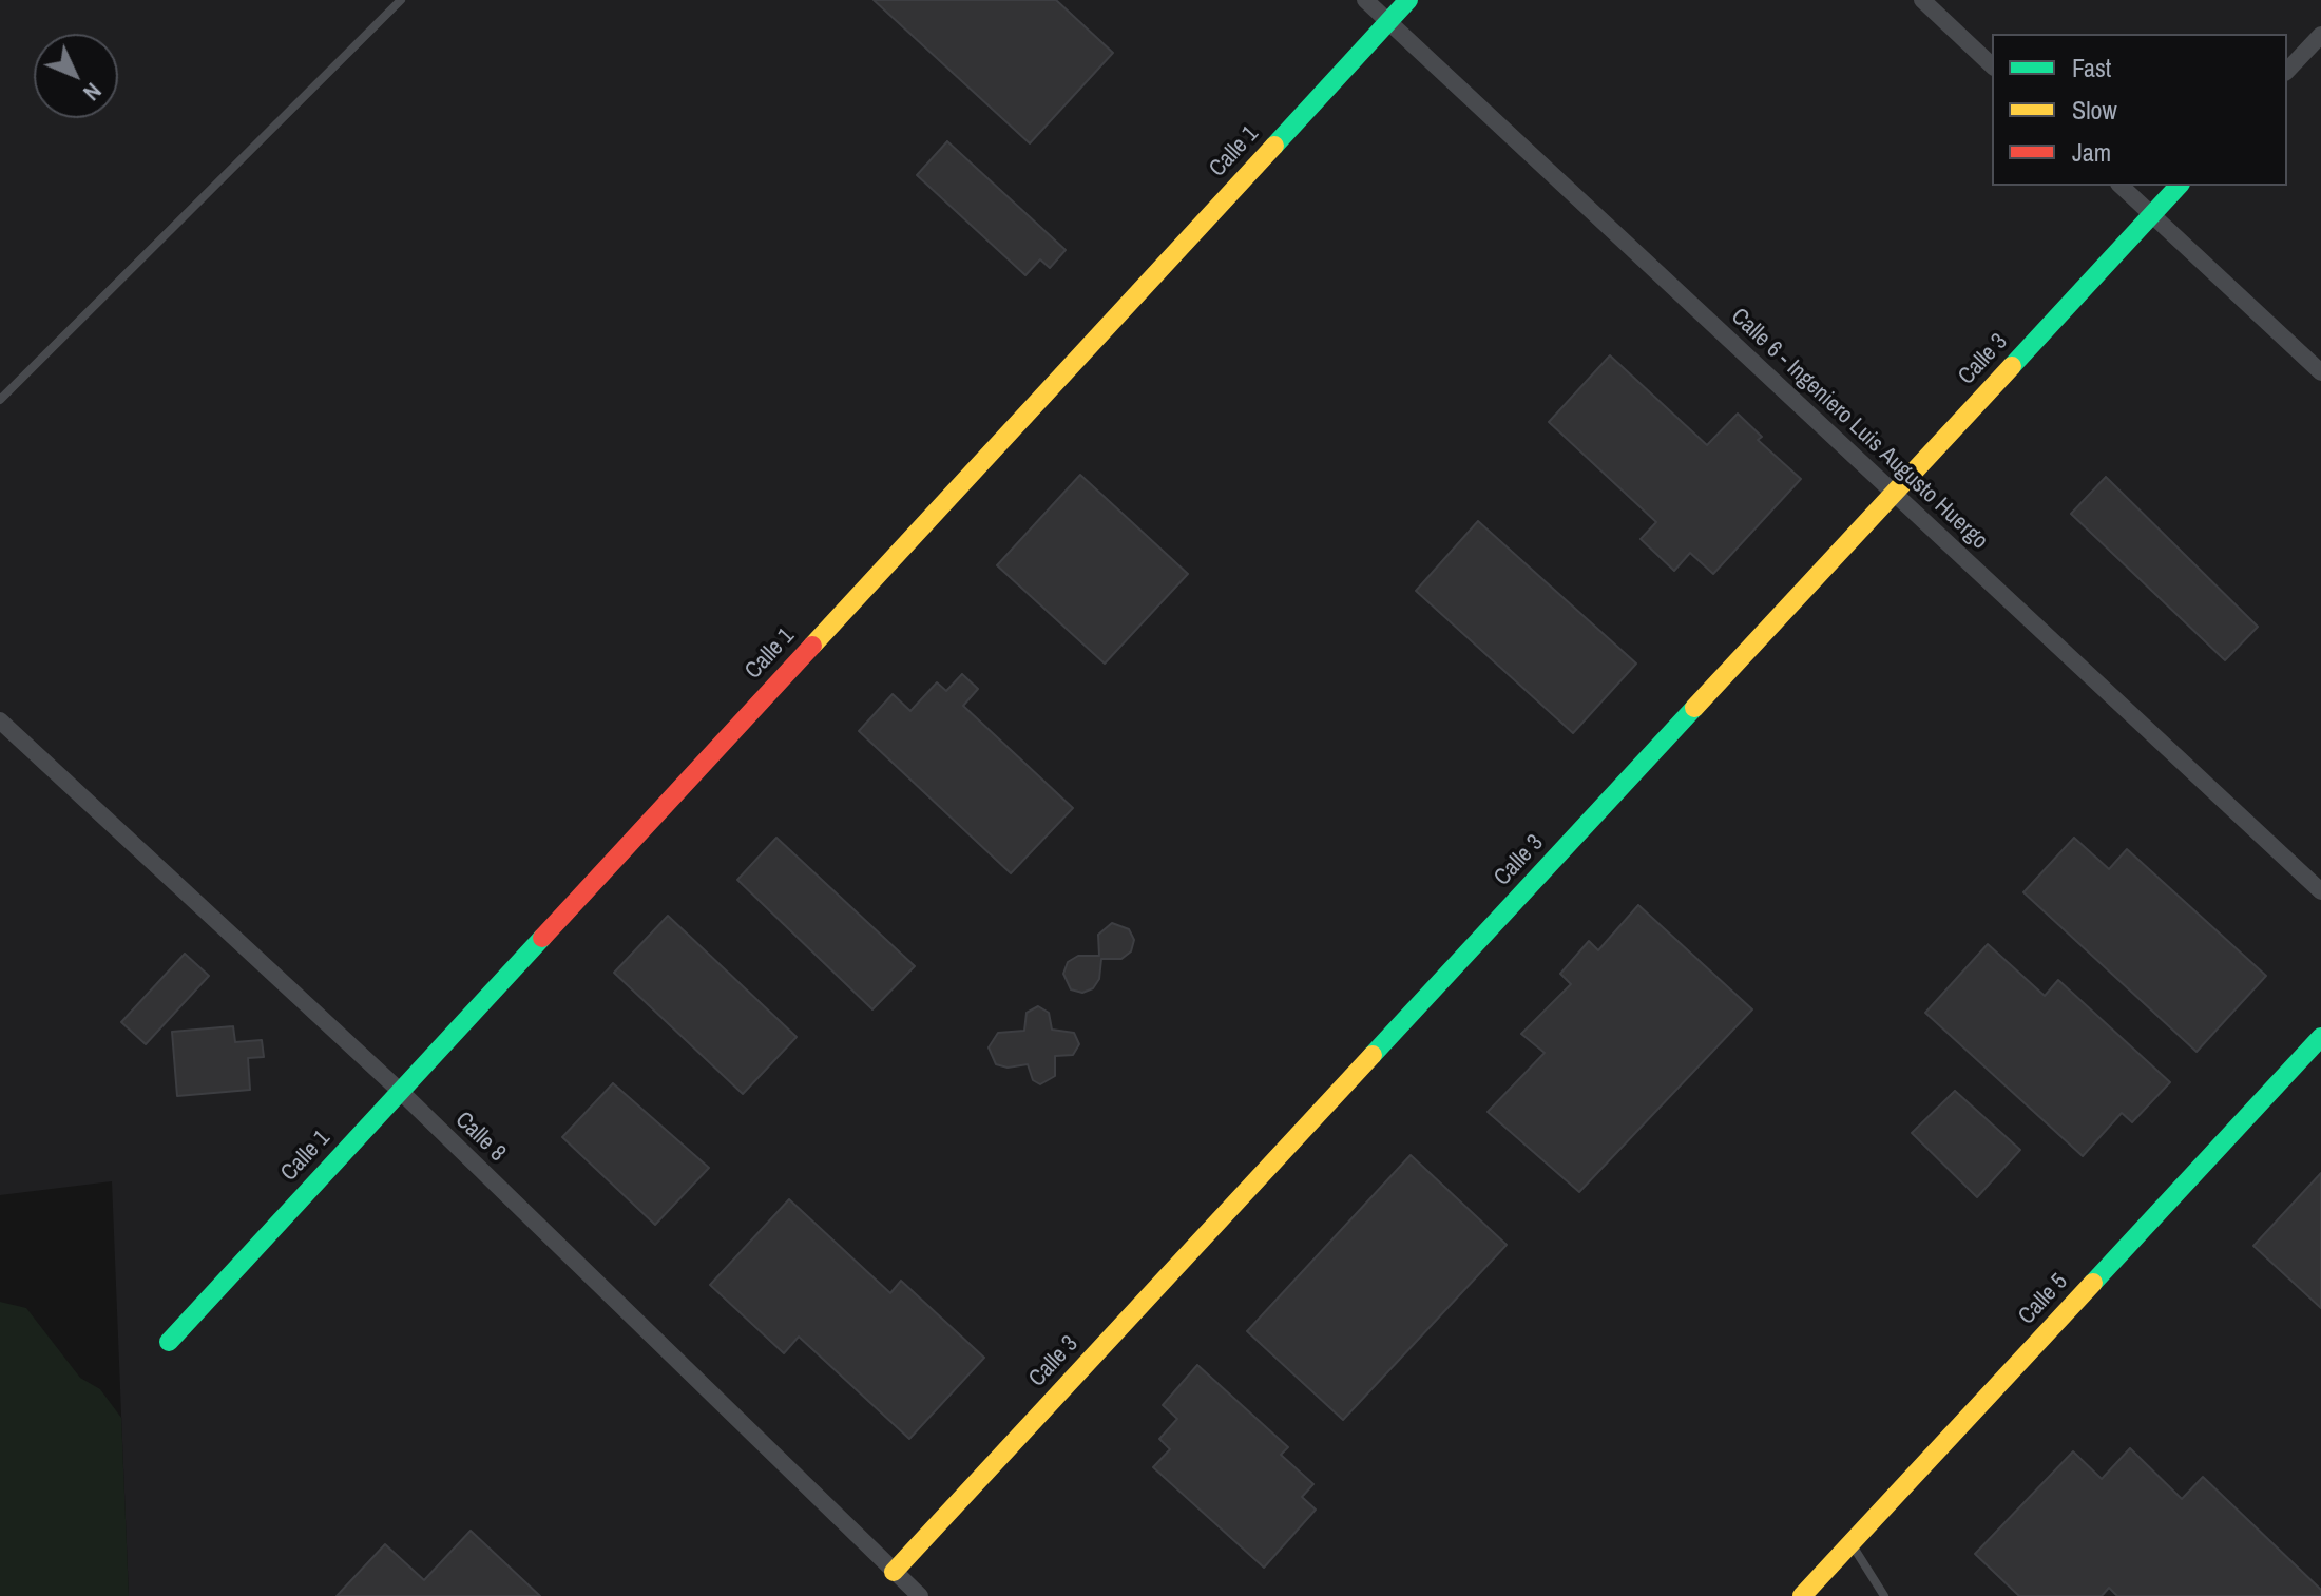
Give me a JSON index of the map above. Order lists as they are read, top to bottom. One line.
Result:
{"streets":{"street":["Calle 1","Calle 3","Calle 6 - Ingeniero Luis Augusto Huergo","Calle 8","Calle 5"]},"crossings":[["Calle 1","Calle 6 - Ingeniero Luis Augusto Huergo"],["Calle 1","Calle 8"],["Calle 3","Calle 6 - Ingeniero Luis Augusto Huergo"],["Calle 3","Calle 8"]],"legend":["Fast","Slow","Jam"],"north":"bottom right"}
